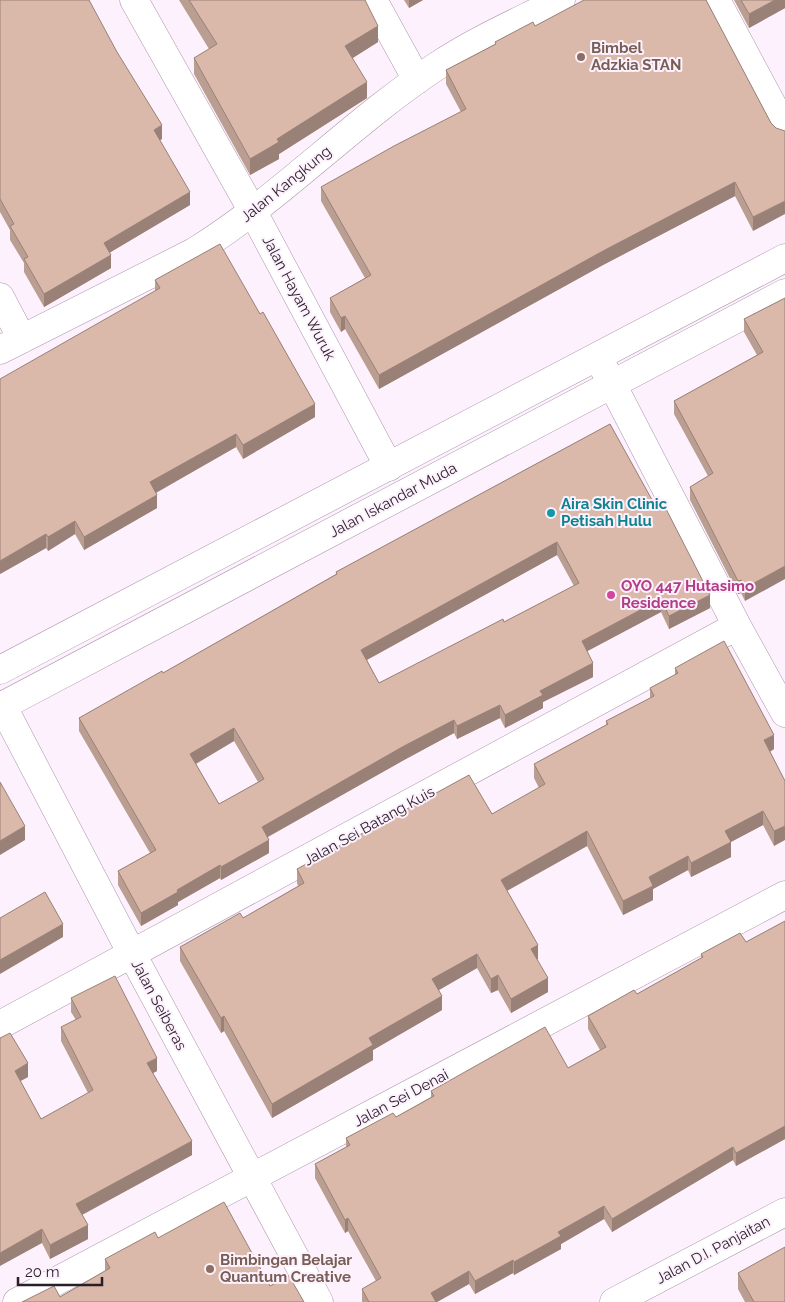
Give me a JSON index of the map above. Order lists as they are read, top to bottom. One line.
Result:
{"streets":{"street":["Jalan Kangkung","Jalan Hayam Wuruk","Jalan Iskandar Muda","Jalan Sei Batang Kuis","Jalan Seiberas","Jalan Sei Denai","Jalan D.I. Panjaitan"]},"crossings":[["Jalan Kangkung","Jalan Hayam Wuruk"],["Jalan Hayam Wuruk","Jalan Iskandar Muda"],["Jalan Iskandar Muda","Jalan Seiberas"],["Jalan Sei Batang Kuis","Jalan Seiberas"],["Jalan Seiberas","Jalan Sei Denai"]],"places":["Bimbel Adzkia STAN","Aira Skin Clinic Petisah Hulu","OYO 447 Hutasimo Residence","Bimbingan Belajar Quantum Creative"],"scale_bar":"20 m"}
